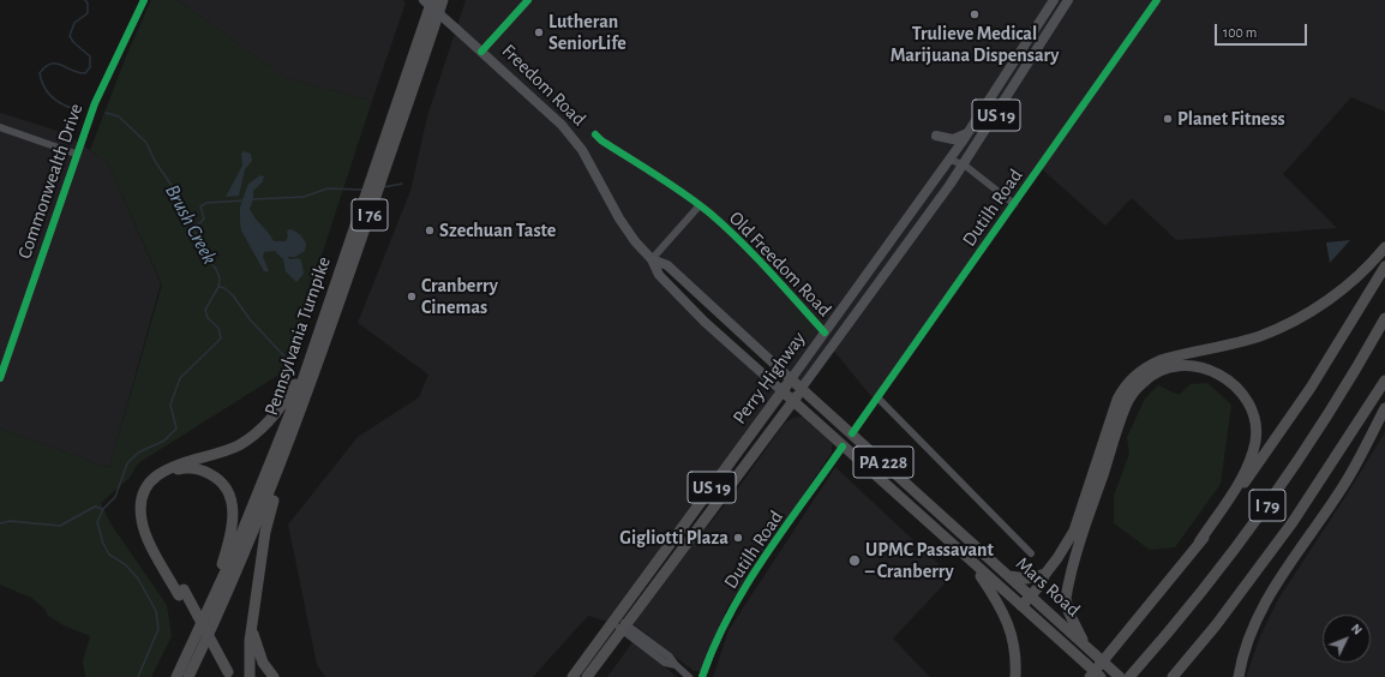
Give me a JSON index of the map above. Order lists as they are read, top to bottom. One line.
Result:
{"streets":{"highway":["Freedom Road","US 19","I 76","Pennsylvania Turnpike","Perry Highway","PA 228","I 79","Mars Road"],"street":["Commonwealth Drive","Dutilh Road","Old Freedom Road"]},"crossings":[["Freedom Road","Perry Highway"],["Freedom Road","Mars Road"],["Dutilh Road","Mars Road"],["Old Freedom Road","Perry Highway"],["Perry Highway","Mars Road"]],"water":["Brush Creek"],"places":["Trulieve Medical Marijuana Dispensary","Lutheran SeniorLife","Planet Fitness","Szechuan Taste","Cranberry Cinemas","Gigliotti Plaza","UPMC Passavant – Cranberry"],"scale_bar":"100 m","north":"top right"}
